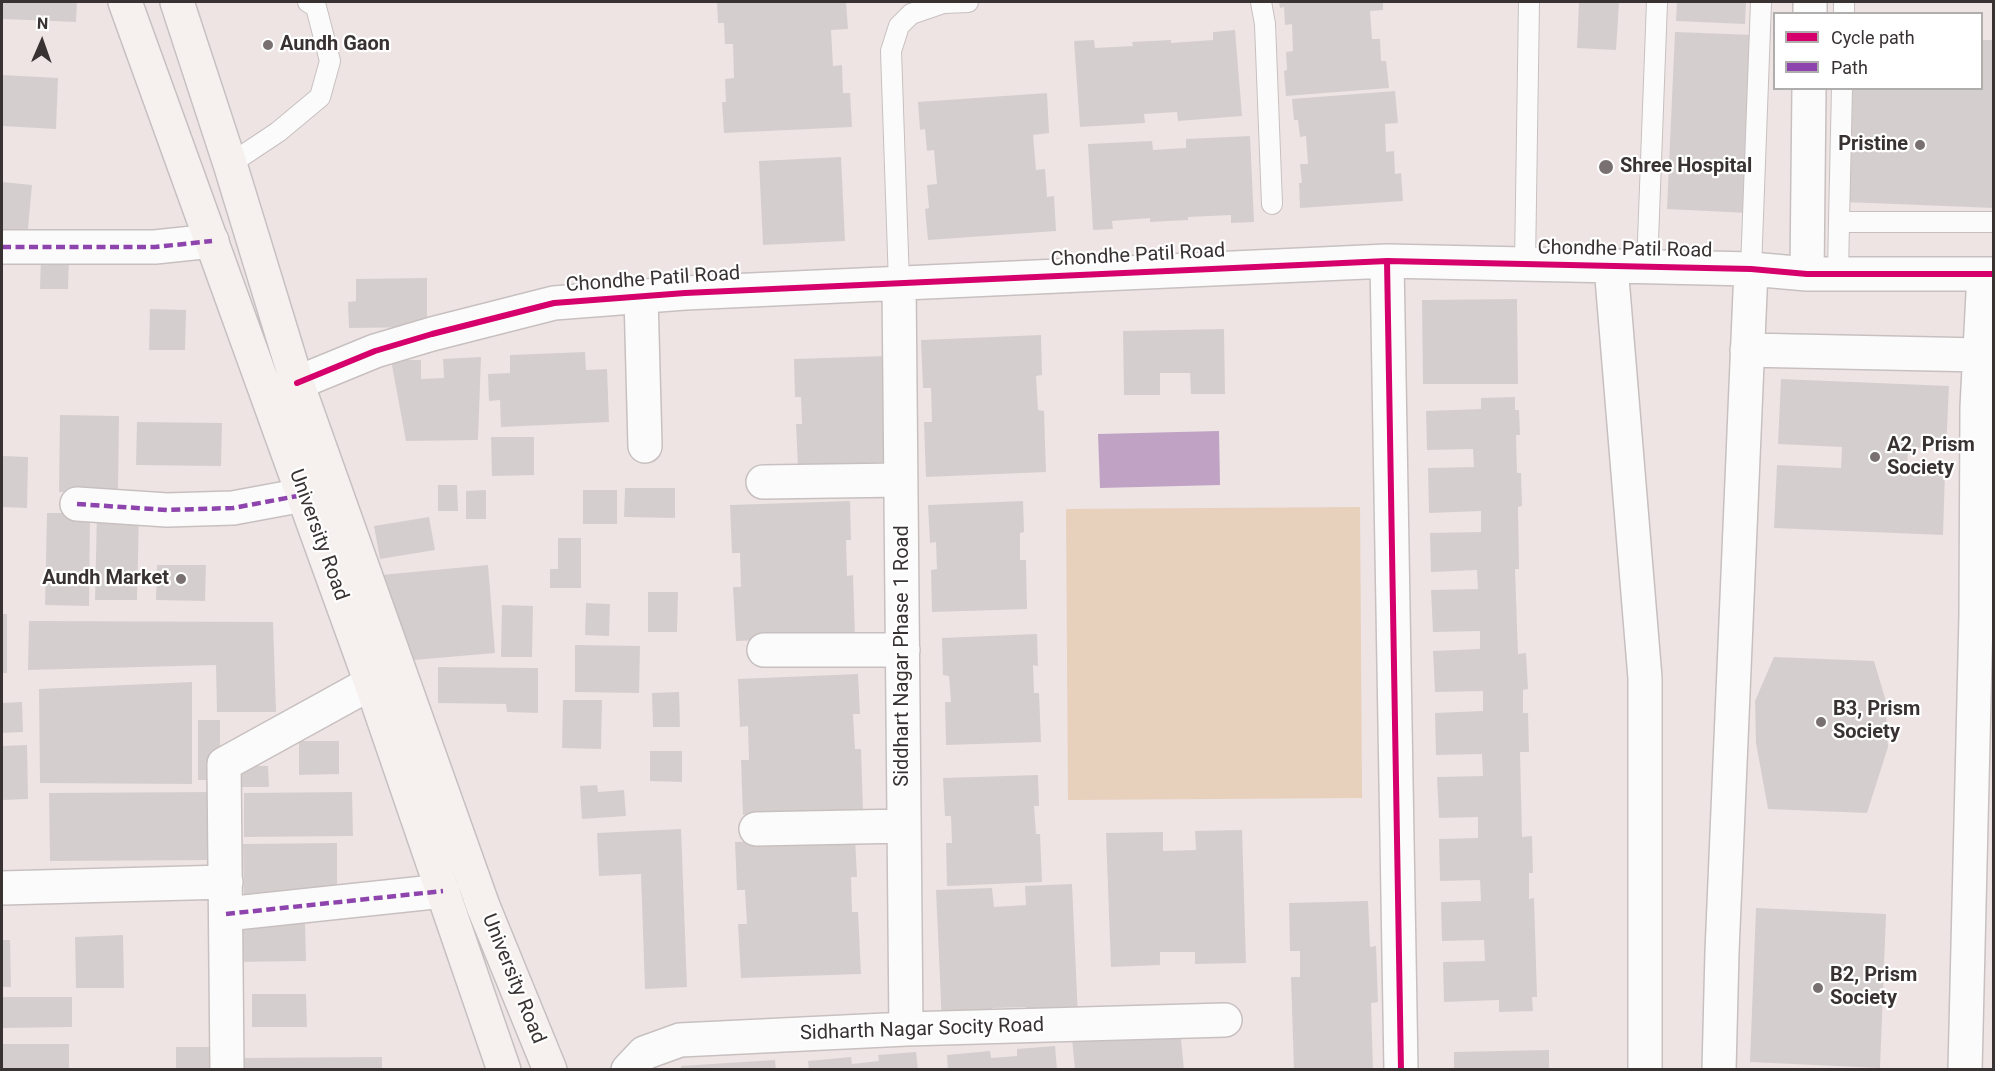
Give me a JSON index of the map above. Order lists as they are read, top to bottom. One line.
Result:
{"streets":{"main road":["University Road"],"street":["Chondhe Patil Road","Siddhart Nagar Phase 1 Road","Sidharth Nagar Socity Road"]},"crossings":[["Chondhe Patil Road","University Road"],["Chondhe Patil Road","Siddhart Nagar Phase 1 Road"],["Siddhart Nagar Phase 1 Road","Sidharth Nagar Socity Road"]],"places":["Aundh Gaon","Pristine","Shree Hospital","A2, Prism Society","Aundh Market","B3, Prism Society","B2, Prism Society"],"legend":["Cycle path","Path"],"north":"top"}
